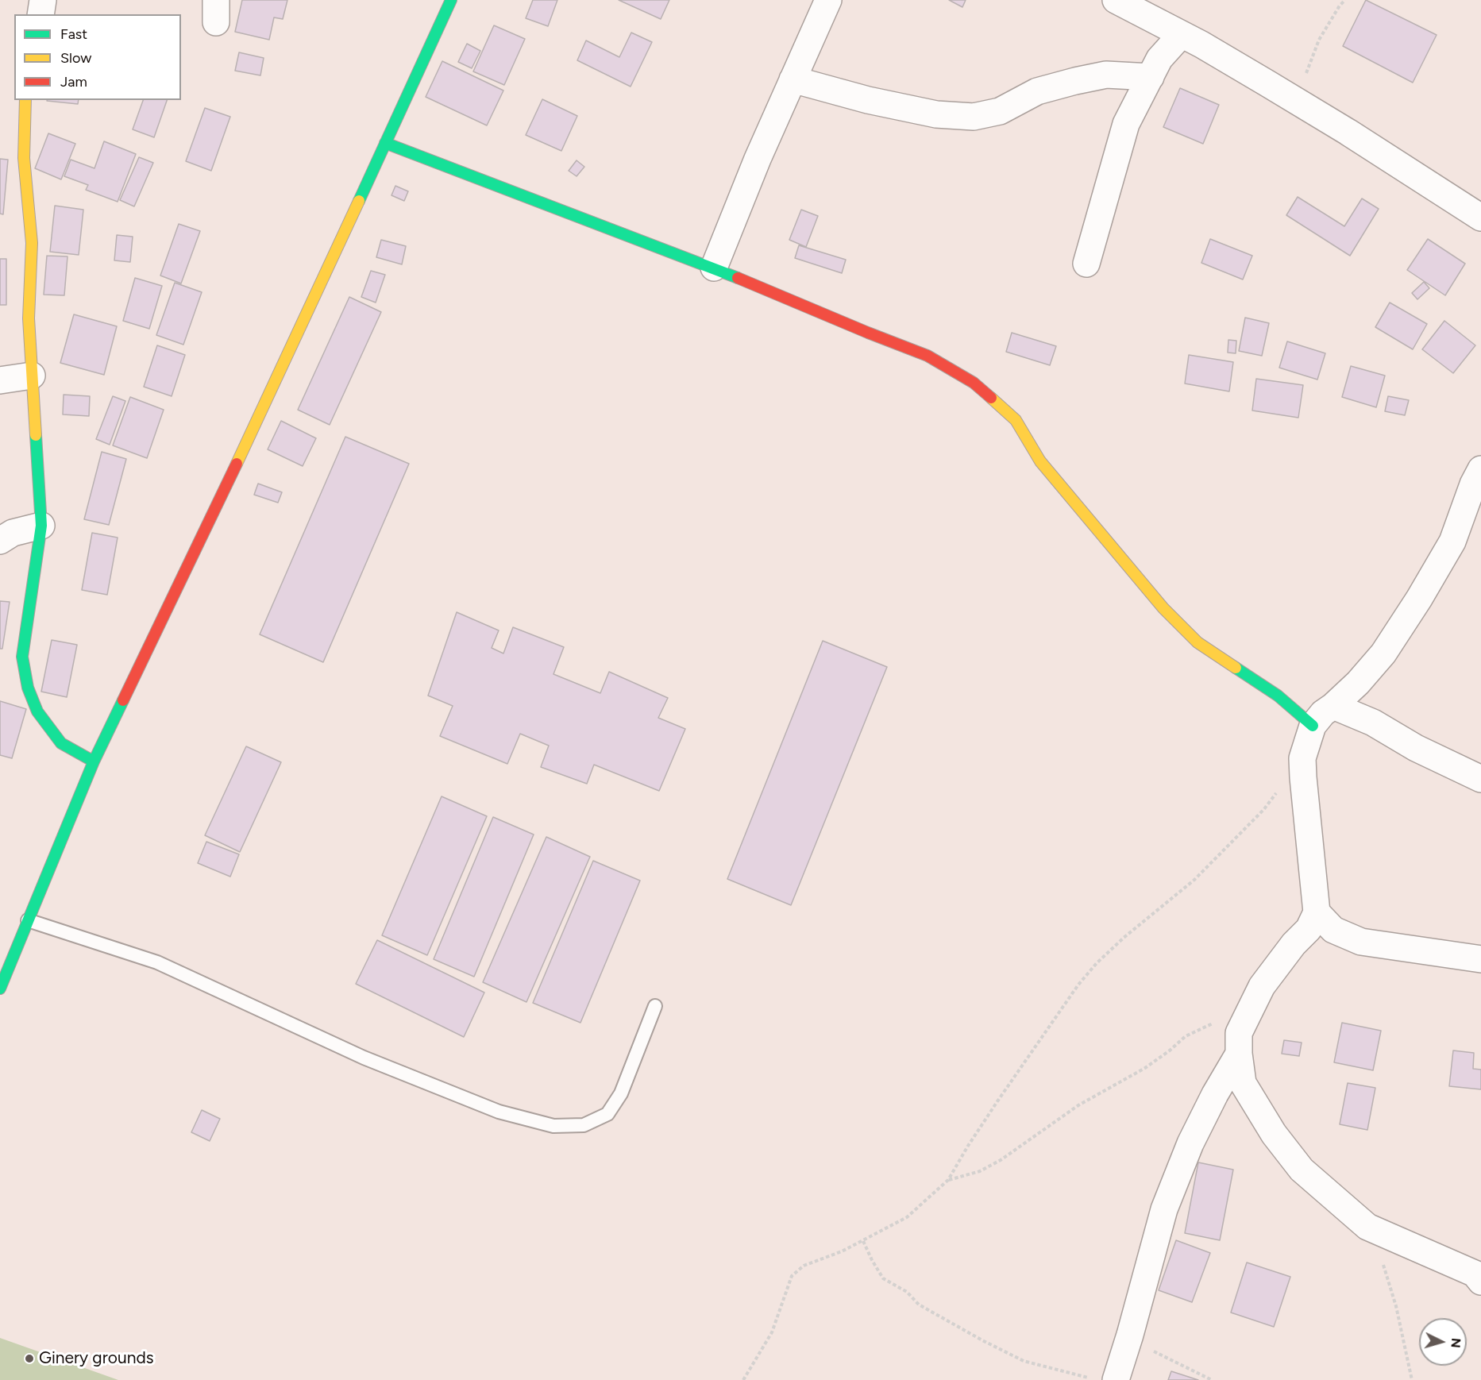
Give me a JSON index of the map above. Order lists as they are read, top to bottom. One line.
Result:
{"places":["Ginery grounds"],"legend":["Fast","Slow","Jam"],"north":"right"}
